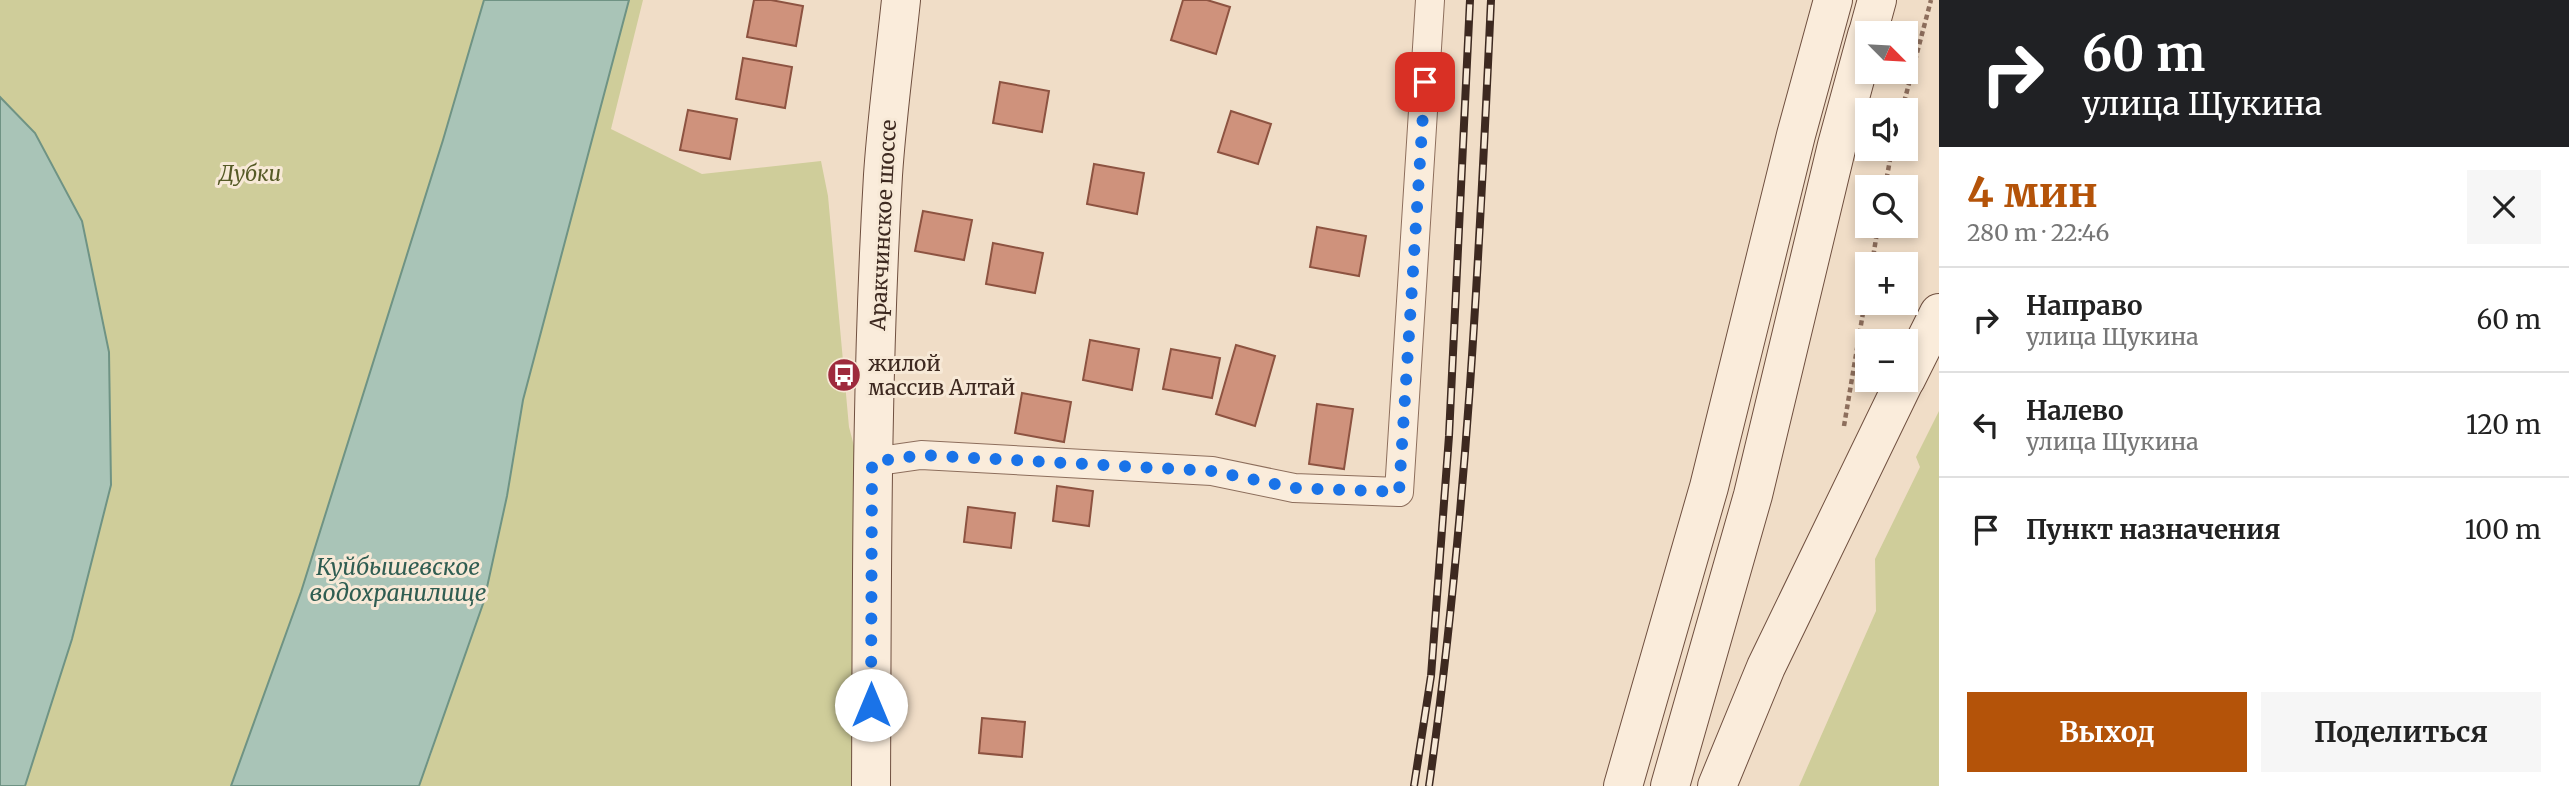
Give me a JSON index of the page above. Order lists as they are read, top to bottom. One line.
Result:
{"streets":{"main road":["Аракчинское шоссе"]},"water":["Куйбышевское водохранилище"],"parks":["Дубки"],"places":{"bus stop":["жилой массив Алтай"]},"north":"bottom right","page":{"turn":["60 m","улица Щукина"],"map_buttons":["+","−"],"heading":["4 мин","280 m · 22:46"],"list":[{"name":"Направо","note":"улица Щукина","value":"60 m"},{"name":"Налево","note":"улица Щукина","value":"120 m"},{"name":"Пункт назначения","value":"100 m"}],"buttons":["Выход","Поделиться"]}}
